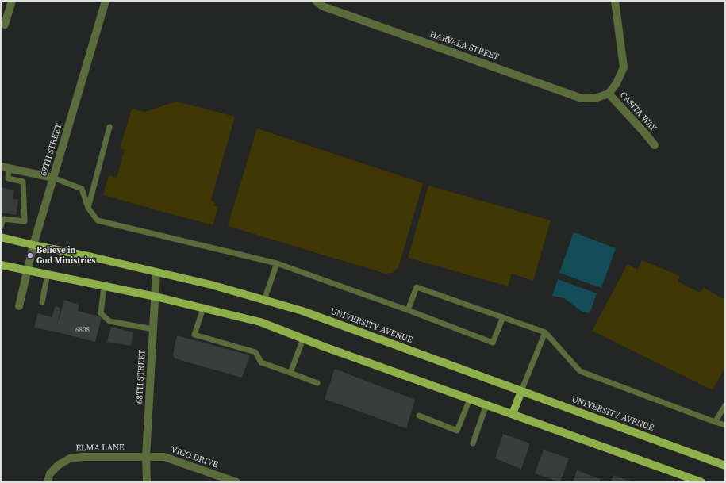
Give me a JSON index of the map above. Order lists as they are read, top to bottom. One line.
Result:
{"streets":{"main road":["UNIVERSITY AVENUE"],"street":["HARVALA STREET","CASITA WAY","69TH STREET","68TH STREET","ELMA LANE","VIGO DRIVE"]},"crossings":[["HARVALA STREET","CASITA WAY"],["69TH STREET","UNIVERSITY AVENUE"],["UNIVERSITY AVENUE","68TH STREET"],["68TH STREET","ELMA LANE"],["68TH STREET","VIGO DRIVE"],["ELMA LANE","VIGO DRIVE"]],"places":["Believe in God Ministries"],"house_numbers":["6808"]}
